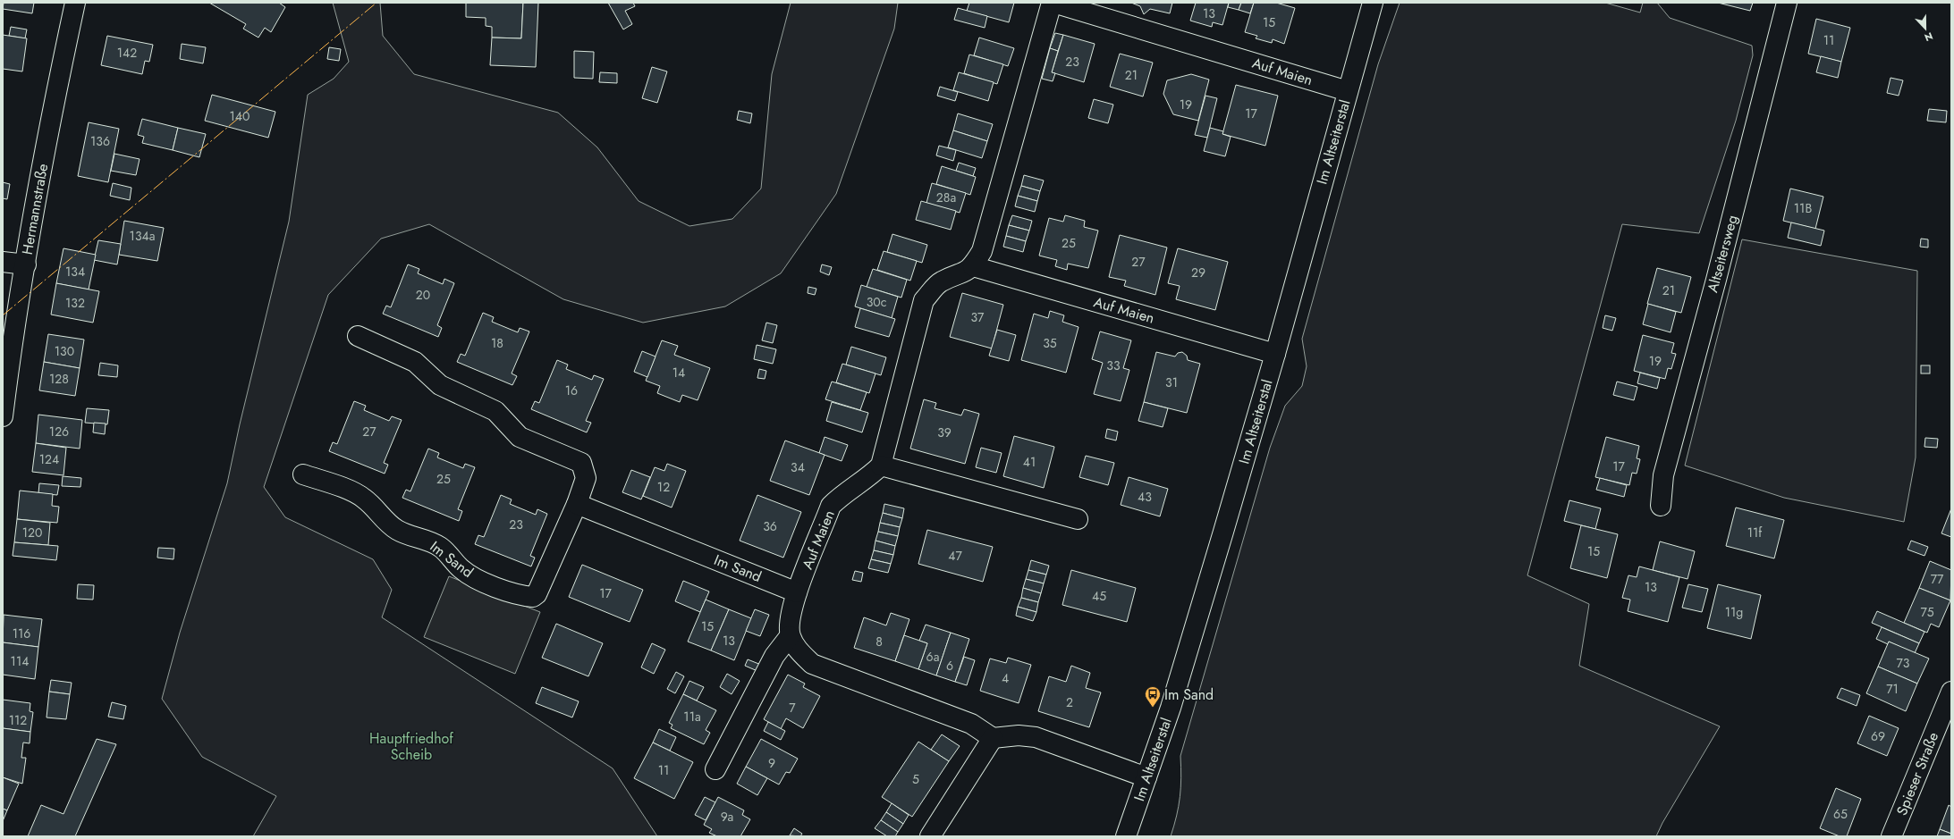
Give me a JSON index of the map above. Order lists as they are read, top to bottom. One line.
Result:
{"streets":{"street":["Auf Maien","Im Altseiterstal","Hermannstraße","Altseitersweg","Im Sand","Spieser Straße"]},"crossings":[["Auf Maien","Im Altseiterstal"],["Auf Maien","Im Sand"]],"parks":["Hauptfriedhof Scheib"],"places":{"bus stop":["Im Sand"]},"house_numbers":["13","15","11","142","23","21","19","17","140","136","28a","11B","134a","25","27","134","29","21","20","30c","132","37","18","35","130","19","33","14","128","31","16","126","27","39","124","41","17","34","25","12","43","23","36","120","11f","15","47","77","13","17","45","11g","75","15","116","13","8","6a","114","73","6","4","71","2","7","11a","112","69","9","11","5","65","9a"],"north":"bottom"}
